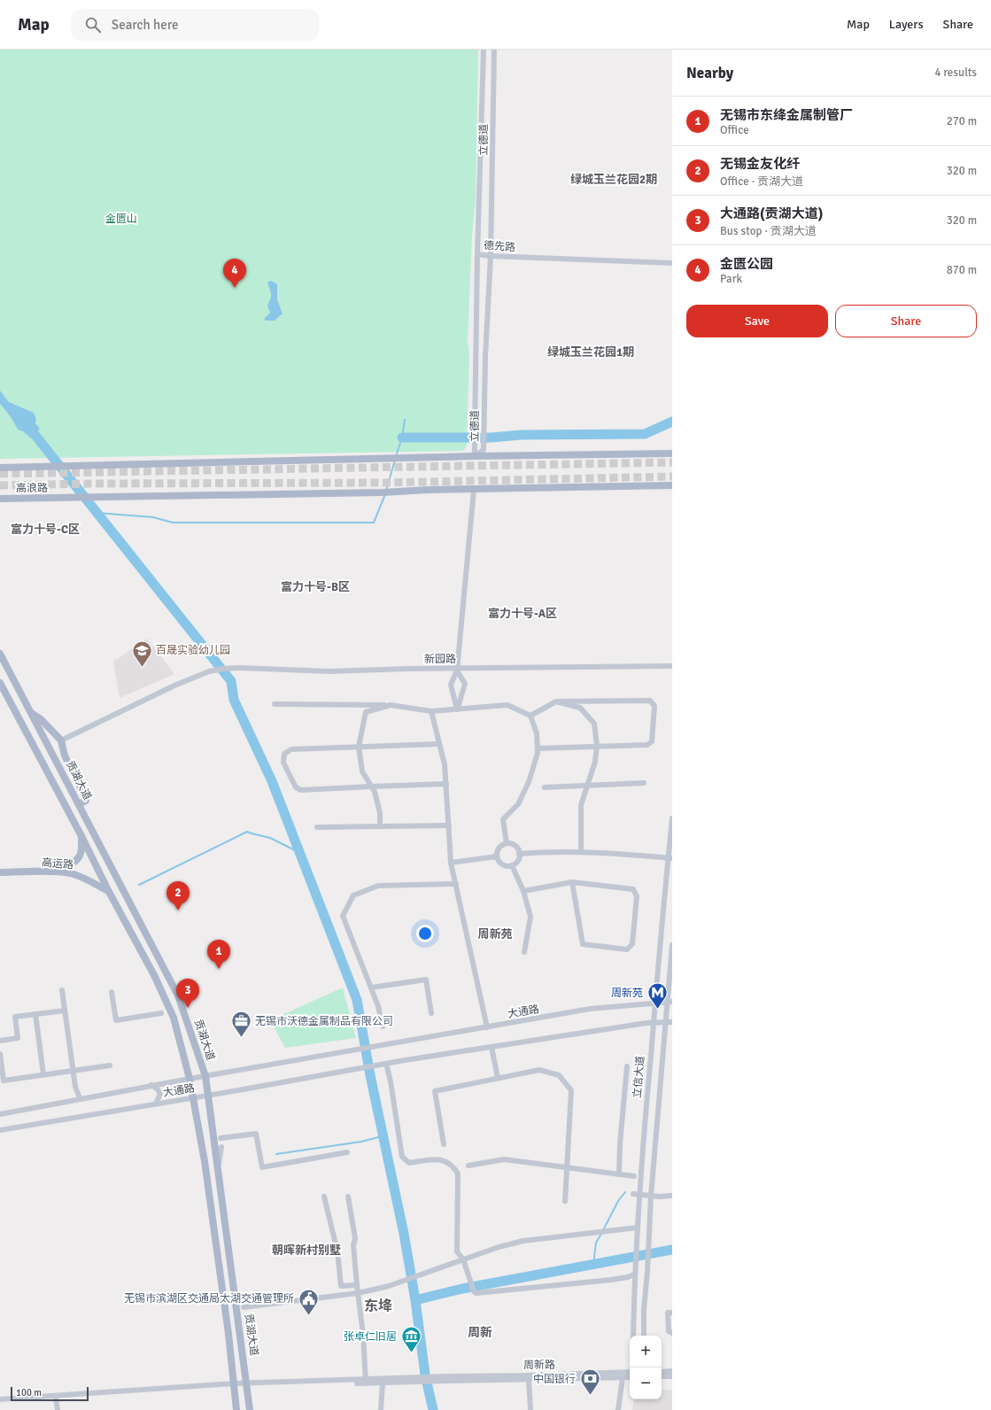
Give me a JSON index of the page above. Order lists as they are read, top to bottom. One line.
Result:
{"streets":{"main road":["高浪路","贡湖大道","高运路"],"street":["立德道","德先路","新园路","大通路","立信大道","周新路"]},"crossings":[["立德道","德先路"],["贡湖大道","大通路"],["大通路","立信大道"]],"districts":["绿城玉兰花园2期","绿城玉兰花园1期","富力十号-C区","富力十号-B区","富力十号-A区","周新苑","朝晖新村别墅","东鿍","周新"],"parks":["金匮山"],"places":{"school or university":["百晟实验幼儿园"],"metro station":["周新苑"],"office":["无锡市沃德金属制品有限公司"],"public building":["无锡市滨湖区交通局太湖交通管理所"],"museum":["张卓仁旧居"],"bank":["中国银行"]},"scale_bar":"100 m","page":{"header":"Map","search":"Search here","nav":["Map","Layers","Share"],"heading":["Nearby","4 results"],"list":[{"mark":"1","name":"无锡市东绛金属制管厂","note":"Office","value":"270 m"},{"mark":"2","name":"无锡金友化纤","note":"Office · 贡湖大道","value":"320 m"},{"mark":"3","name":"大通路(贡湖大道)","note":"Bus stop · 贡湖大道","value":"320 m"},{"mark":"4","name":"金匮公园","note":"Park","value":"870 m"}],"pins":["4","2","1","3"],"buttons":["Save","Share"],"map_buttons":["+","−"],"scale":"100 m"}}
